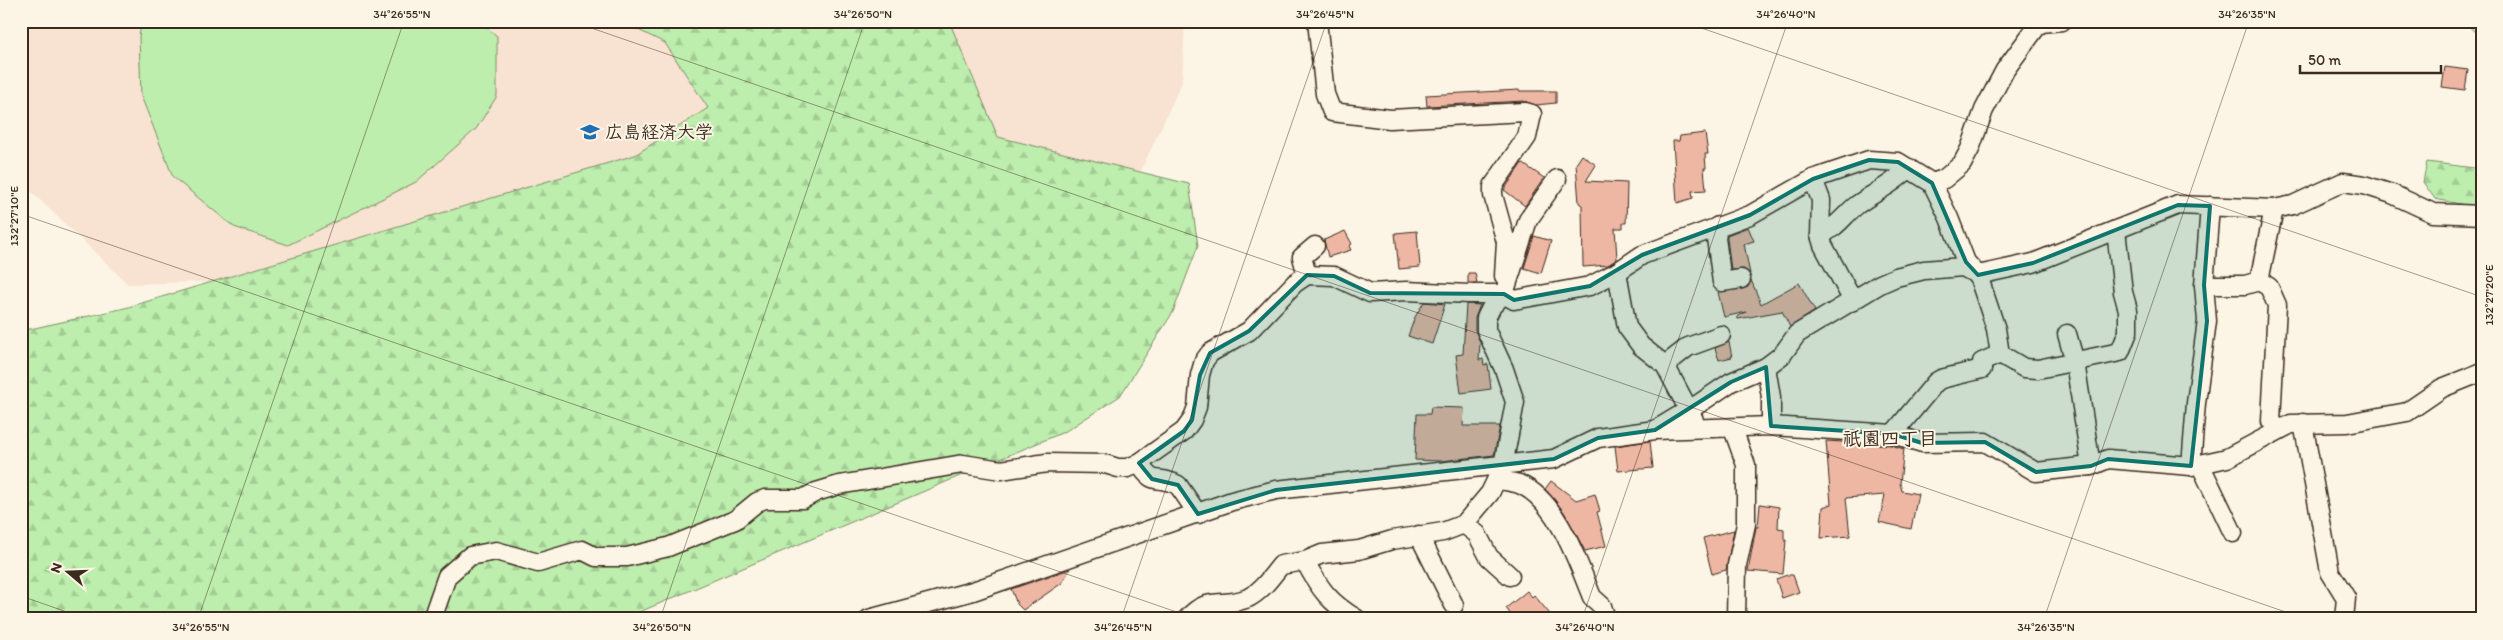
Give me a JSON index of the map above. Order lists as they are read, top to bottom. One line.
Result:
{"districts":["祇園四丁目"],"places":{"school or university":["広島経済大学"]},"scale_bar":"50 m","north":"left","coordinates":["34°26'55\"N","34°26'50\"N","34°26'45\"N","34°26'40\"N","34°26'35\"N","132°27'10\"E","132°27'20\"E"]}
